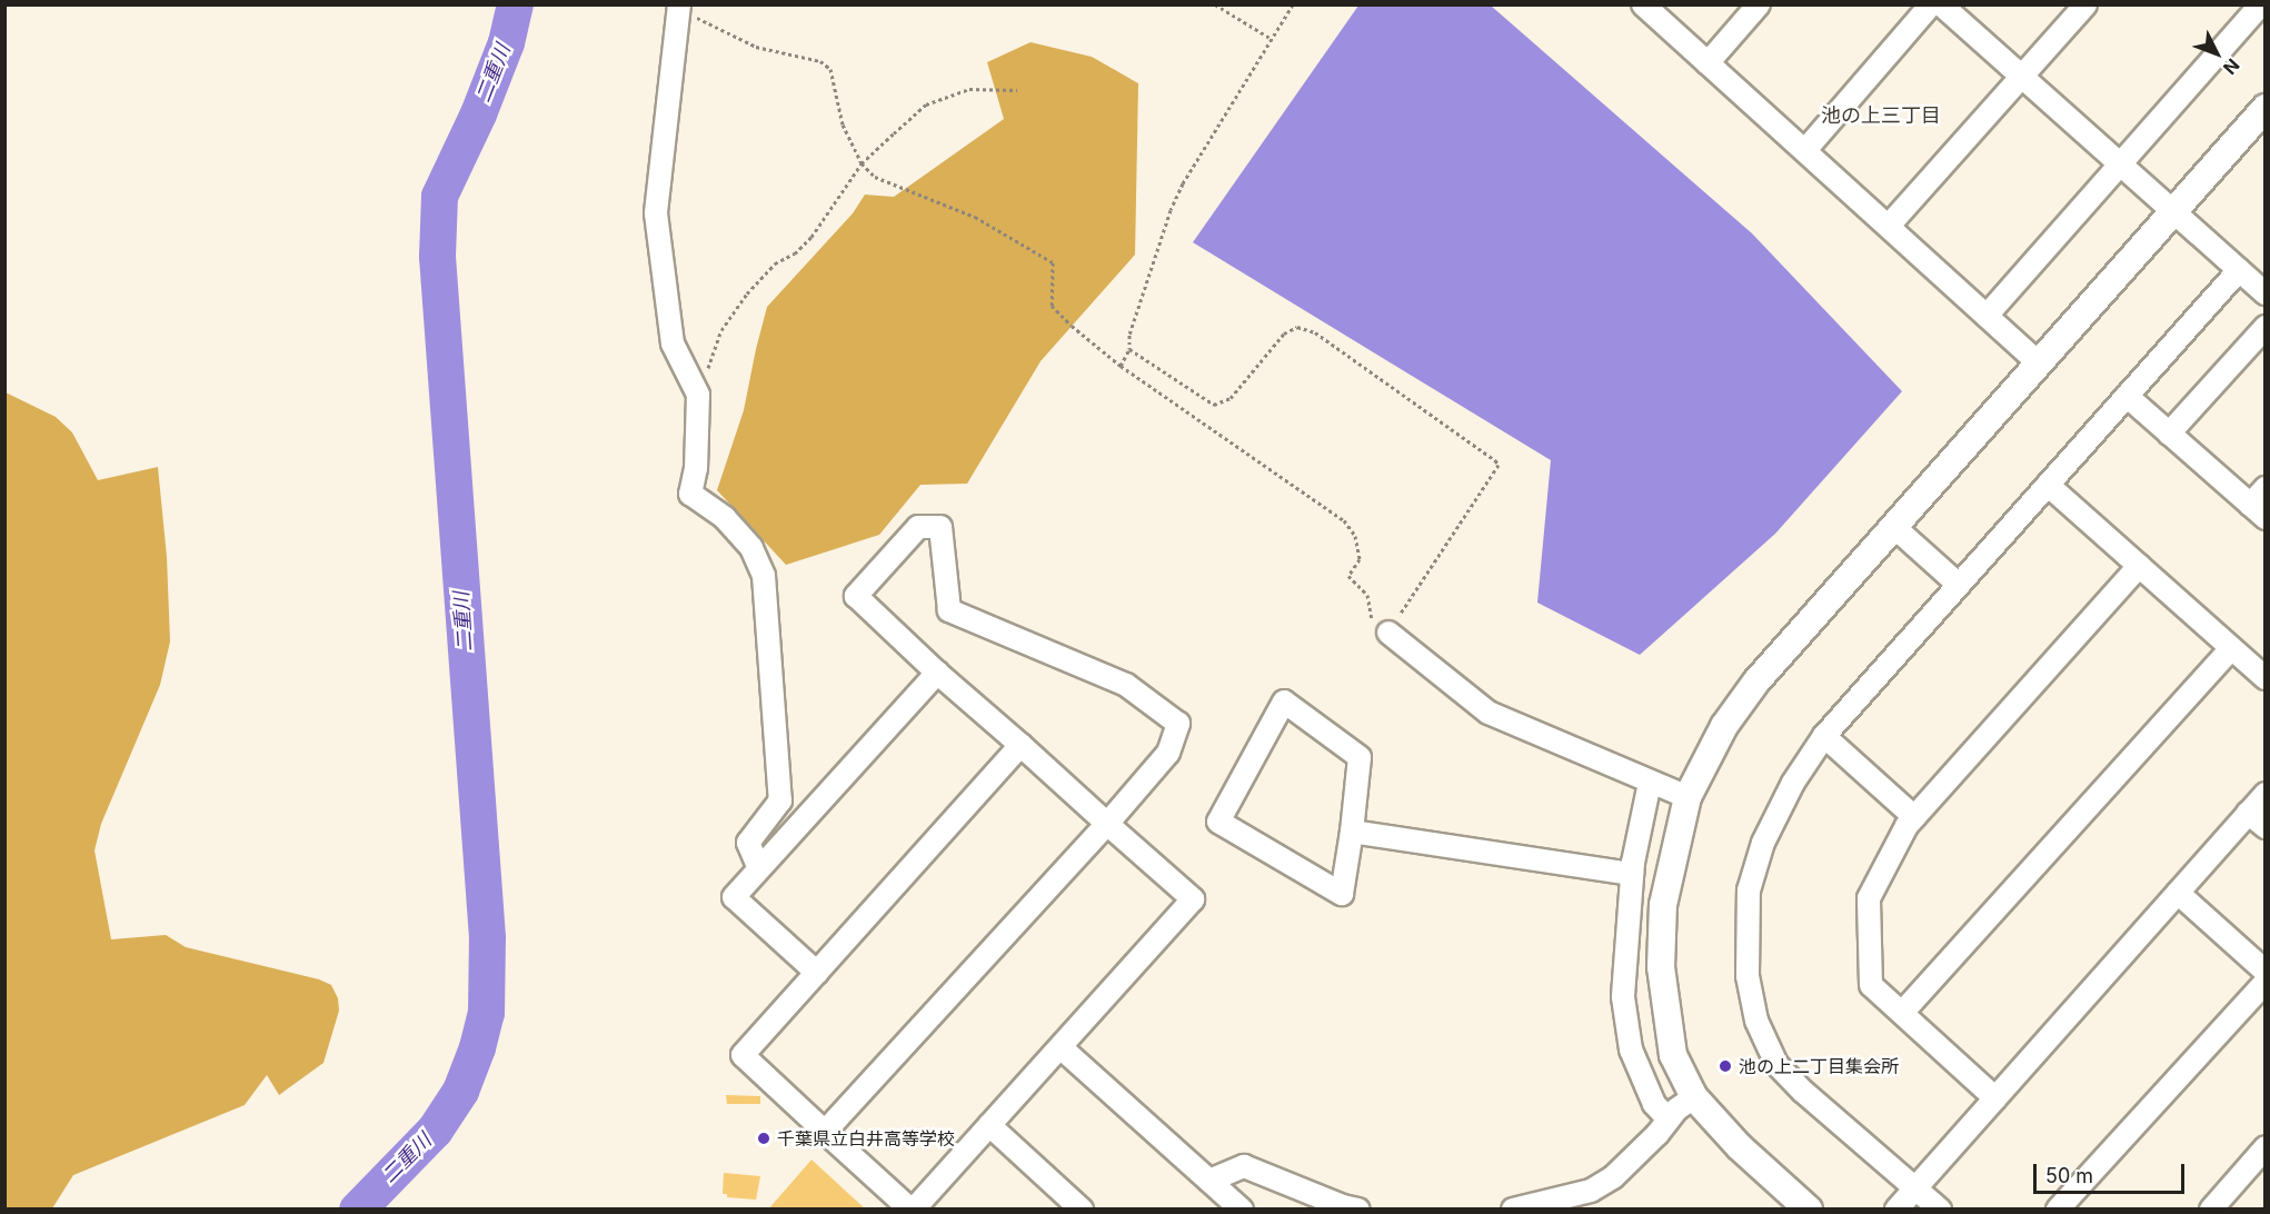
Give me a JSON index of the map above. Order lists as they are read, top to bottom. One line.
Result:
{"districts":["池の上三丁目"],"water":["二重川"],"places":["池の上二丁目集会所","千葉県立白井高等学校"],"scale_bar":"50 m","north":"bottom right"}
